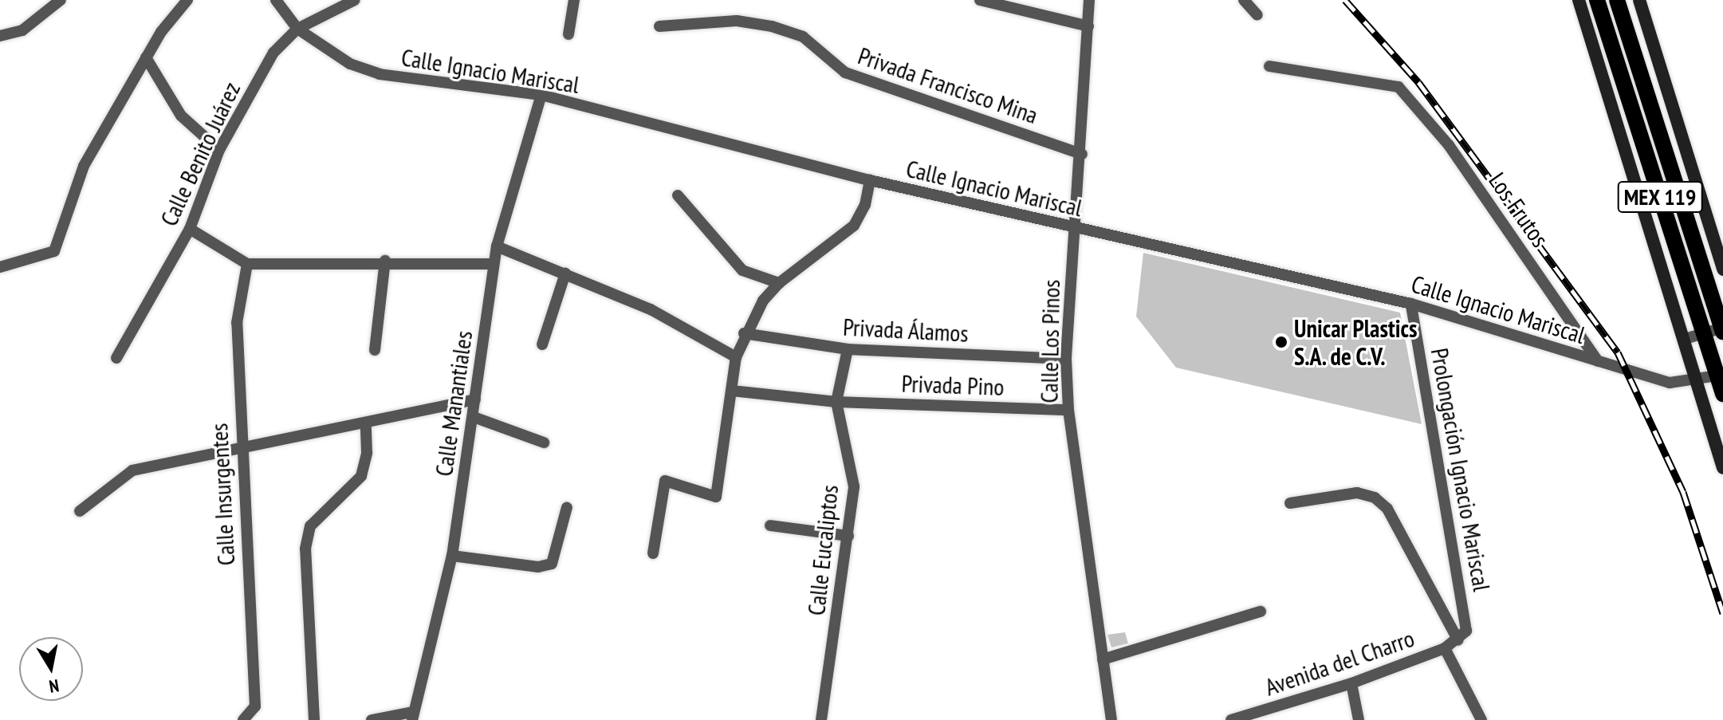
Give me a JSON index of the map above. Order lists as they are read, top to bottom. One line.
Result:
{"streets":{"main road":["MEX 119"],"street":["Calle Ignacio Mariscal","Privada Francisco Mina","Calle Benito Juárez","Los Frutos","Privada Álamos","Calle Los Pinos","Privada Pino","Calle Manantiales","Prolongación Ignacio Mariscal","Calle Insurgentes","Calle Eucaliptos","Avenida del Charro"]},"crossings":[["Calle Ignacio Mariscal","Calle Benito Juárez"],["Calle Ignacio Mariscal","MEX 119"],["Calle Ignacio Mariscal","Los Frutos"],["Calle Ignacio Mariscal","Calle Los Pinos"],["Calle Ignacio Mariscal","Calle Manantiales"],["Calle Ignacio Mariscal","Prolongación Ignacio Mariscal"],["Privada Francisco Mina","Calle Los Pinos"],["Privada Álamos","Calle Los Pinos"],["Privada Álamos","Calle Eucaliptos"],["Calle Los Pinos","Privada Pino"],["Privada Pino","Calle Eucaliptos"],["Prolongación Ignacio Mariscal","Avenida del Charro"]],"places":["Unicar Plastics S.A. de C.V."],"north":"bottom"}
